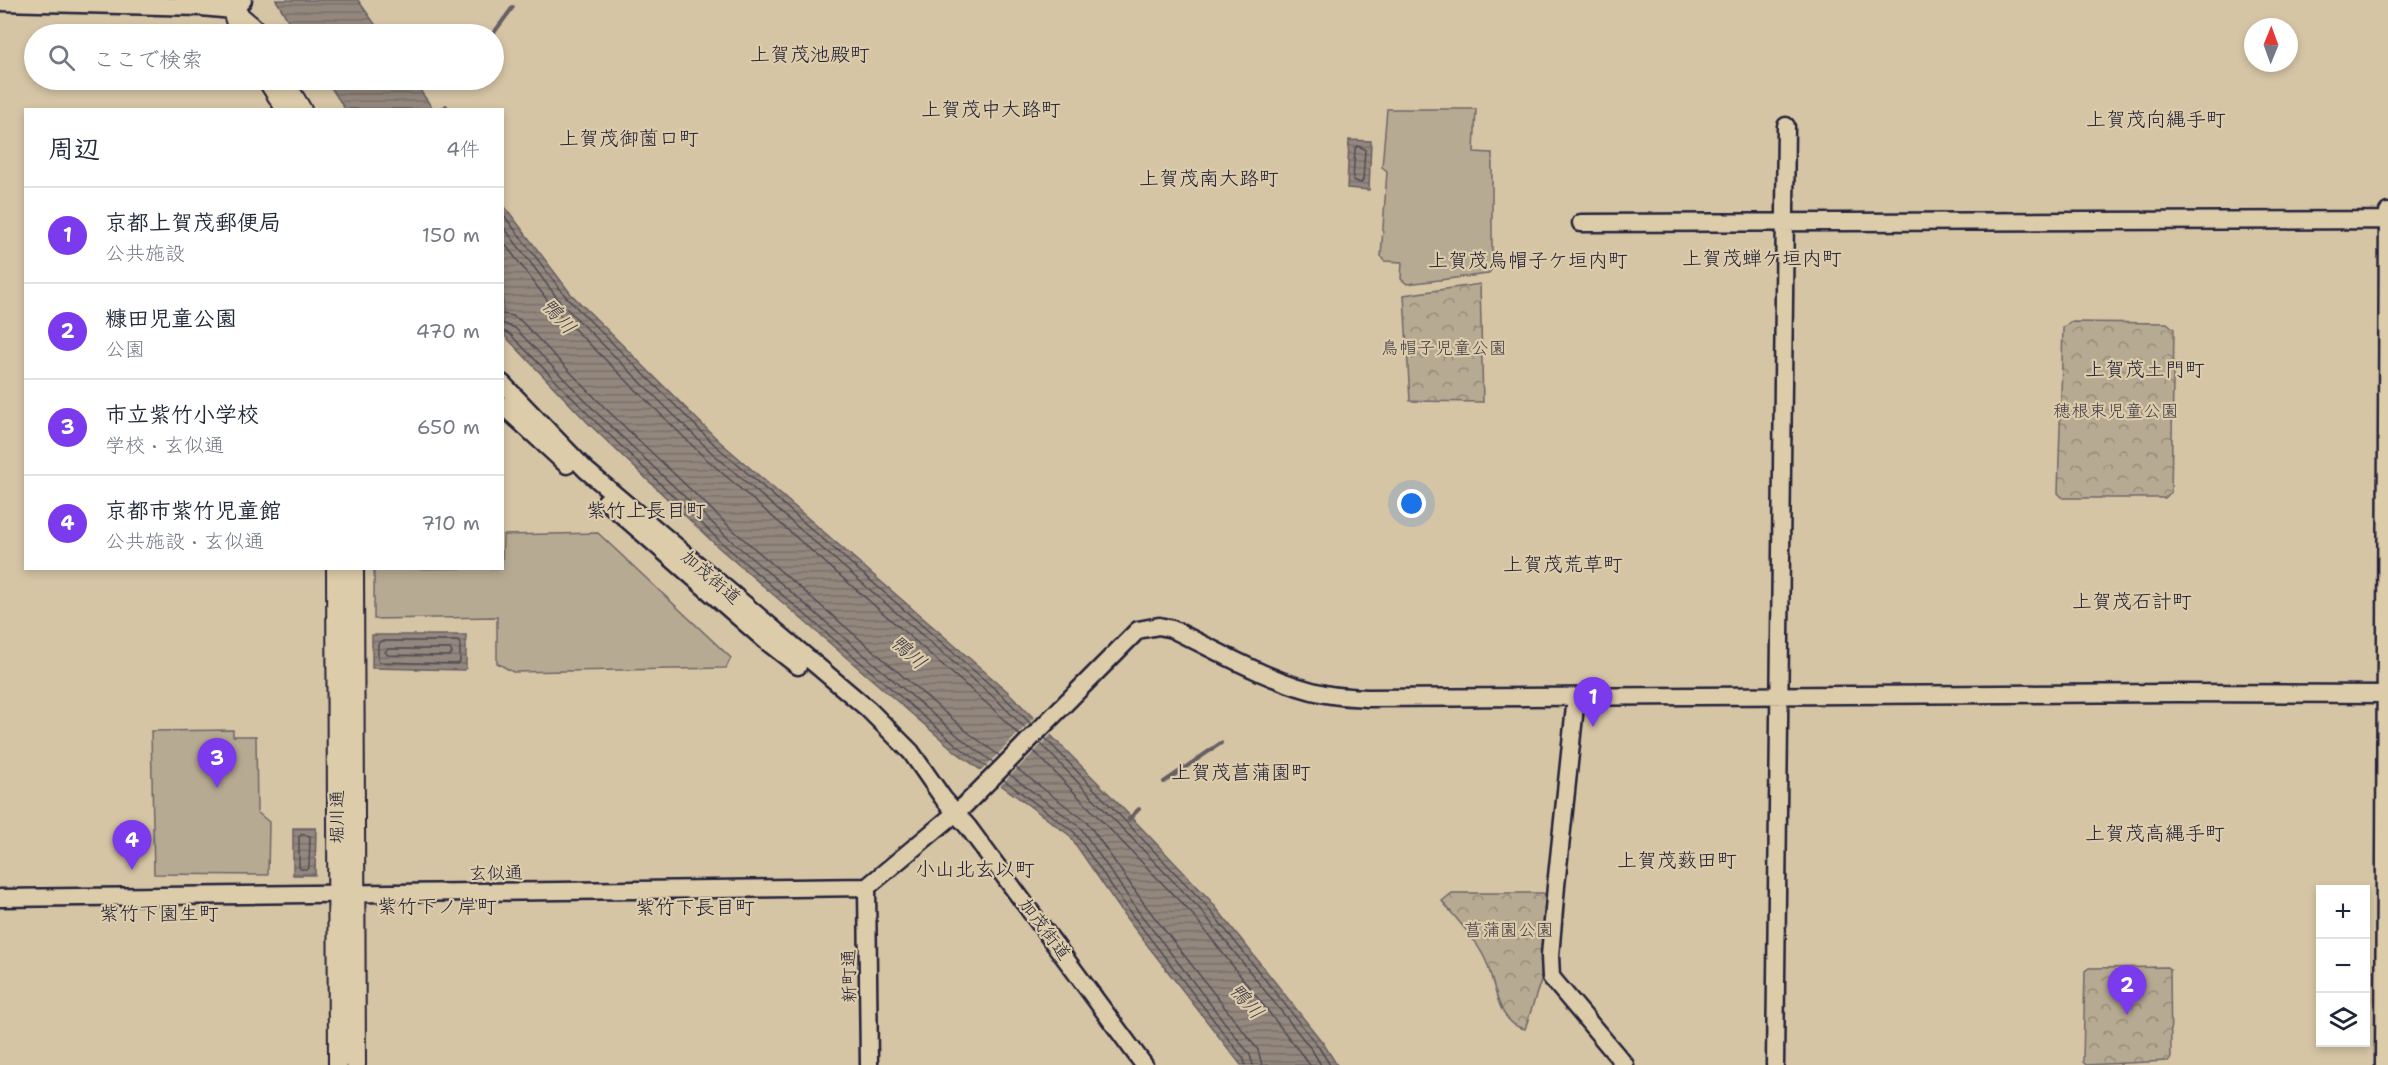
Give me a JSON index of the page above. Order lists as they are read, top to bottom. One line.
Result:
{"streets":{"main road":["堀川通"],"street":["加茂街道","玄似通","新町通"]},"crossings":[["堀川通","玄似通"],["玄似通","新町通"]],"districts":["上賀茂池殿町","上賀茂中大路町","上賀茂向縄手町","上賀茂御薗口町","上賀茂南大路町","上賀茂蝉ケ垣内町","上賀茂烏帽子ケ垣内町","上賀茂土門町","紫竹上長目町","上賀茂荒草町","上賀茂石計町","上賀茂菖蒲園町","上賀茂高縄手町","上賀茂薮田町","小山北玄以町","紫竹下ノ岸町","紫竹下長目町","紫竹下園生町"],"water":["鴨川"],"parks":["鳥帽子児童公園","穂根束児童公園","菖蒲園公園"],"north":"top","page":{"search":"ここで検索","heading":["周辺","4件"],"list":[{"mark":"1","name":"京都上賀茂郵便局","note":"公共施設","value":"150 m"},{"mark":"2","name":"糠田児童公園","note":"公園","value":"470 m"},{"mark":"3","name":"市立紫竹小学校","note":"学校 · 玄似通","value":"650 m"},{"mark":"4","name":"京都市紫竹児童館","note":"公共施設 · 玄似通","value":"710 m"}],"pins":["1","3","4","2"],"map_buttons":["+","−"]}}
